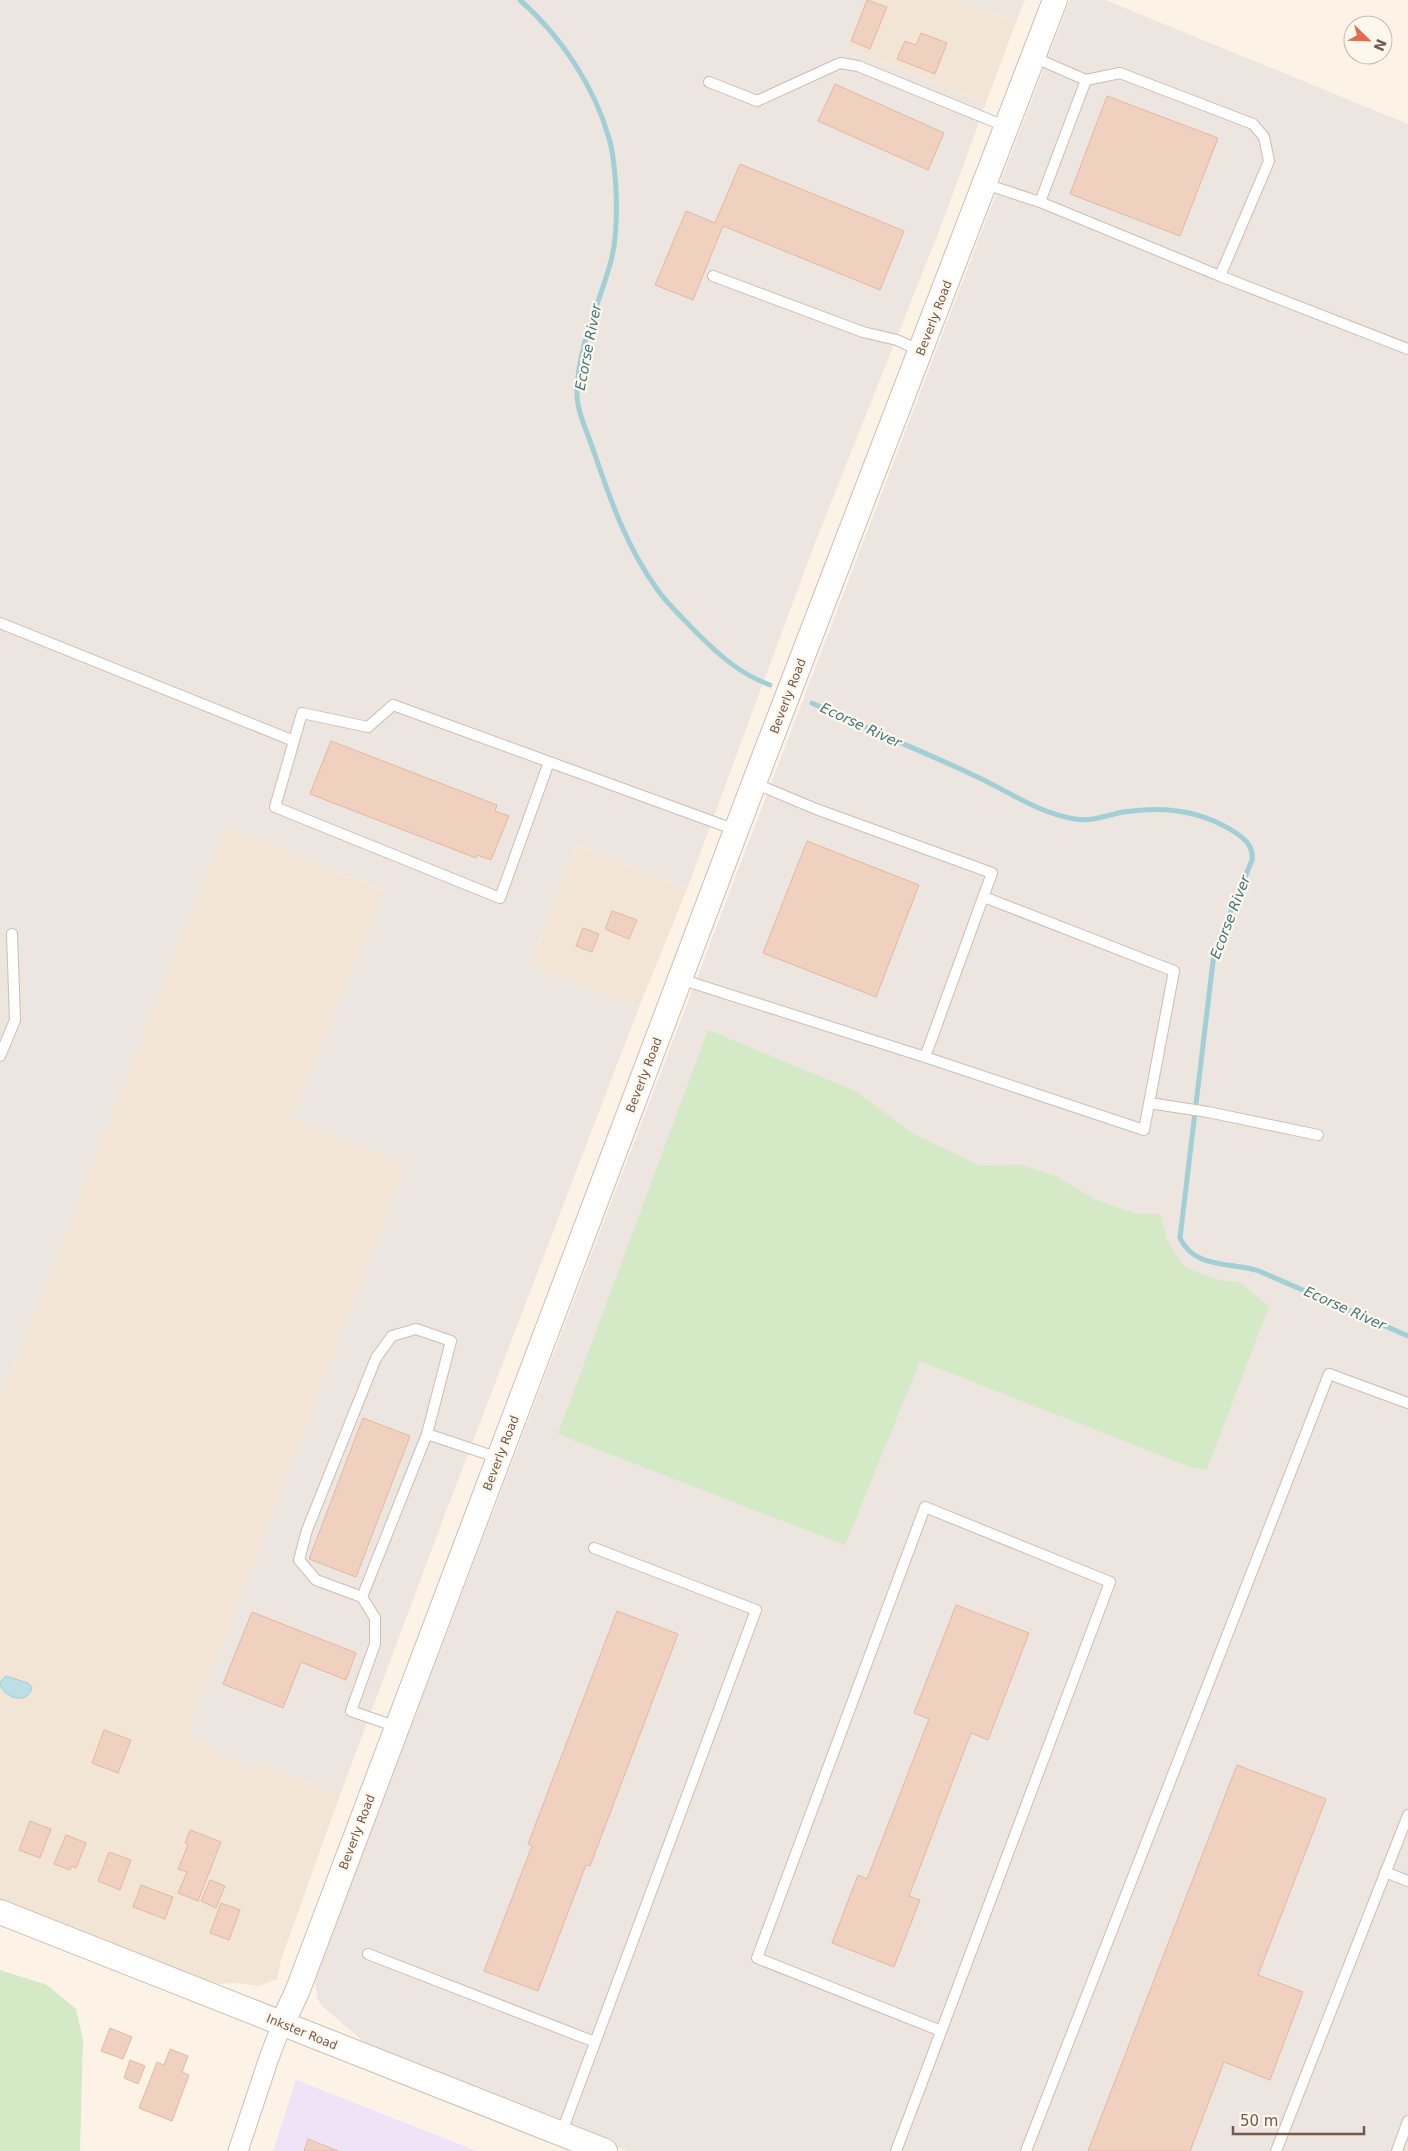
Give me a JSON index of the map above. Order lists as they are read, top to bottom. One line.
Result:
{"streets":{"street":["Beverly Road","Inkster Road"]},"crossings":[["Beverly Road","Inkster Road"]],"water":["Ecorse River"],"scale_bar":"50 m","north":"bottom right"}
